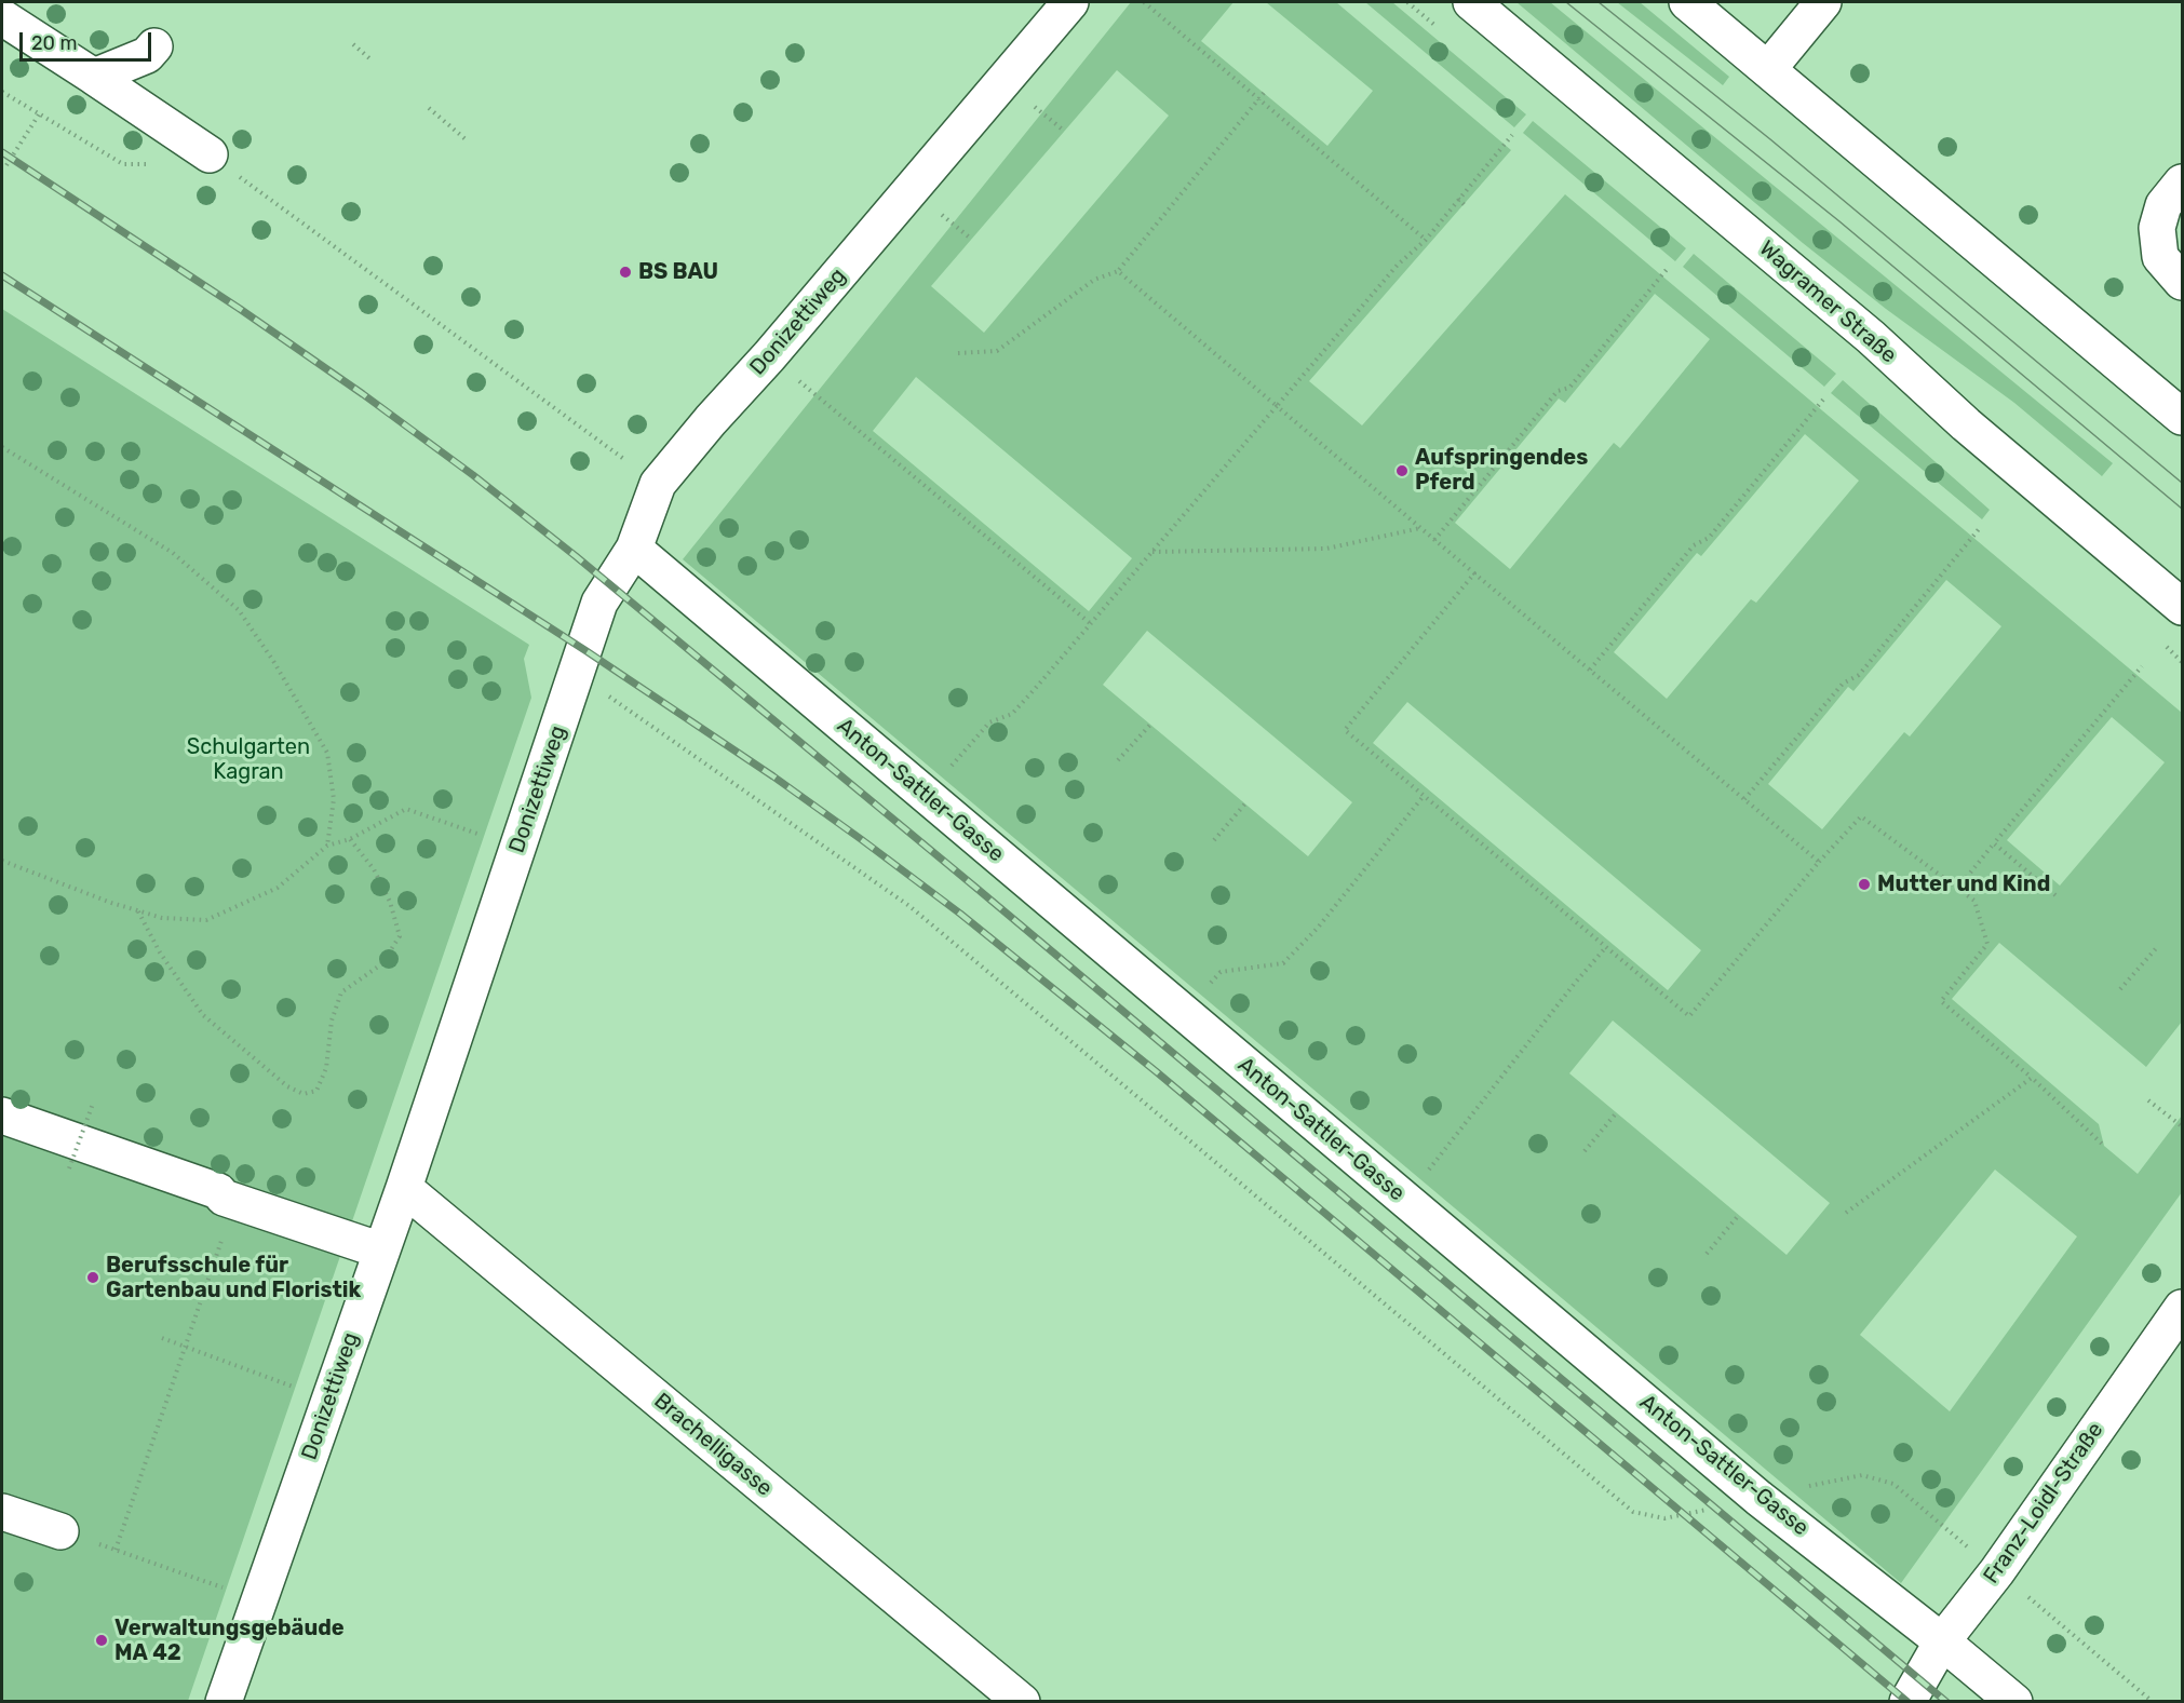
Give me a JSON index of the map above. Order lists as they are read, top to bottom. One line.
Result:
{"streets":{"street":["Wagramer Straße","Donizettiweg","Anton-Sattler-Gasse","Brachelligasse","Franz-Loidl-Straße"]},"crossings":[["Donizettiweg","Anton-Sattler-Gasse"],["Donizettiweg","Brachelligasse"],["Anton-Sattler-Gasse","Franz-Loidl-Straße"]],"parks":["Schulgarten Kagran"],"places":["BS BAU","Aufspringendes Pferd","Mutter und Kind","Berufsschule für Gartenbau und Floristik","Verwaltungsgebäude MA 42"],"scale_bar":"20 m"}
